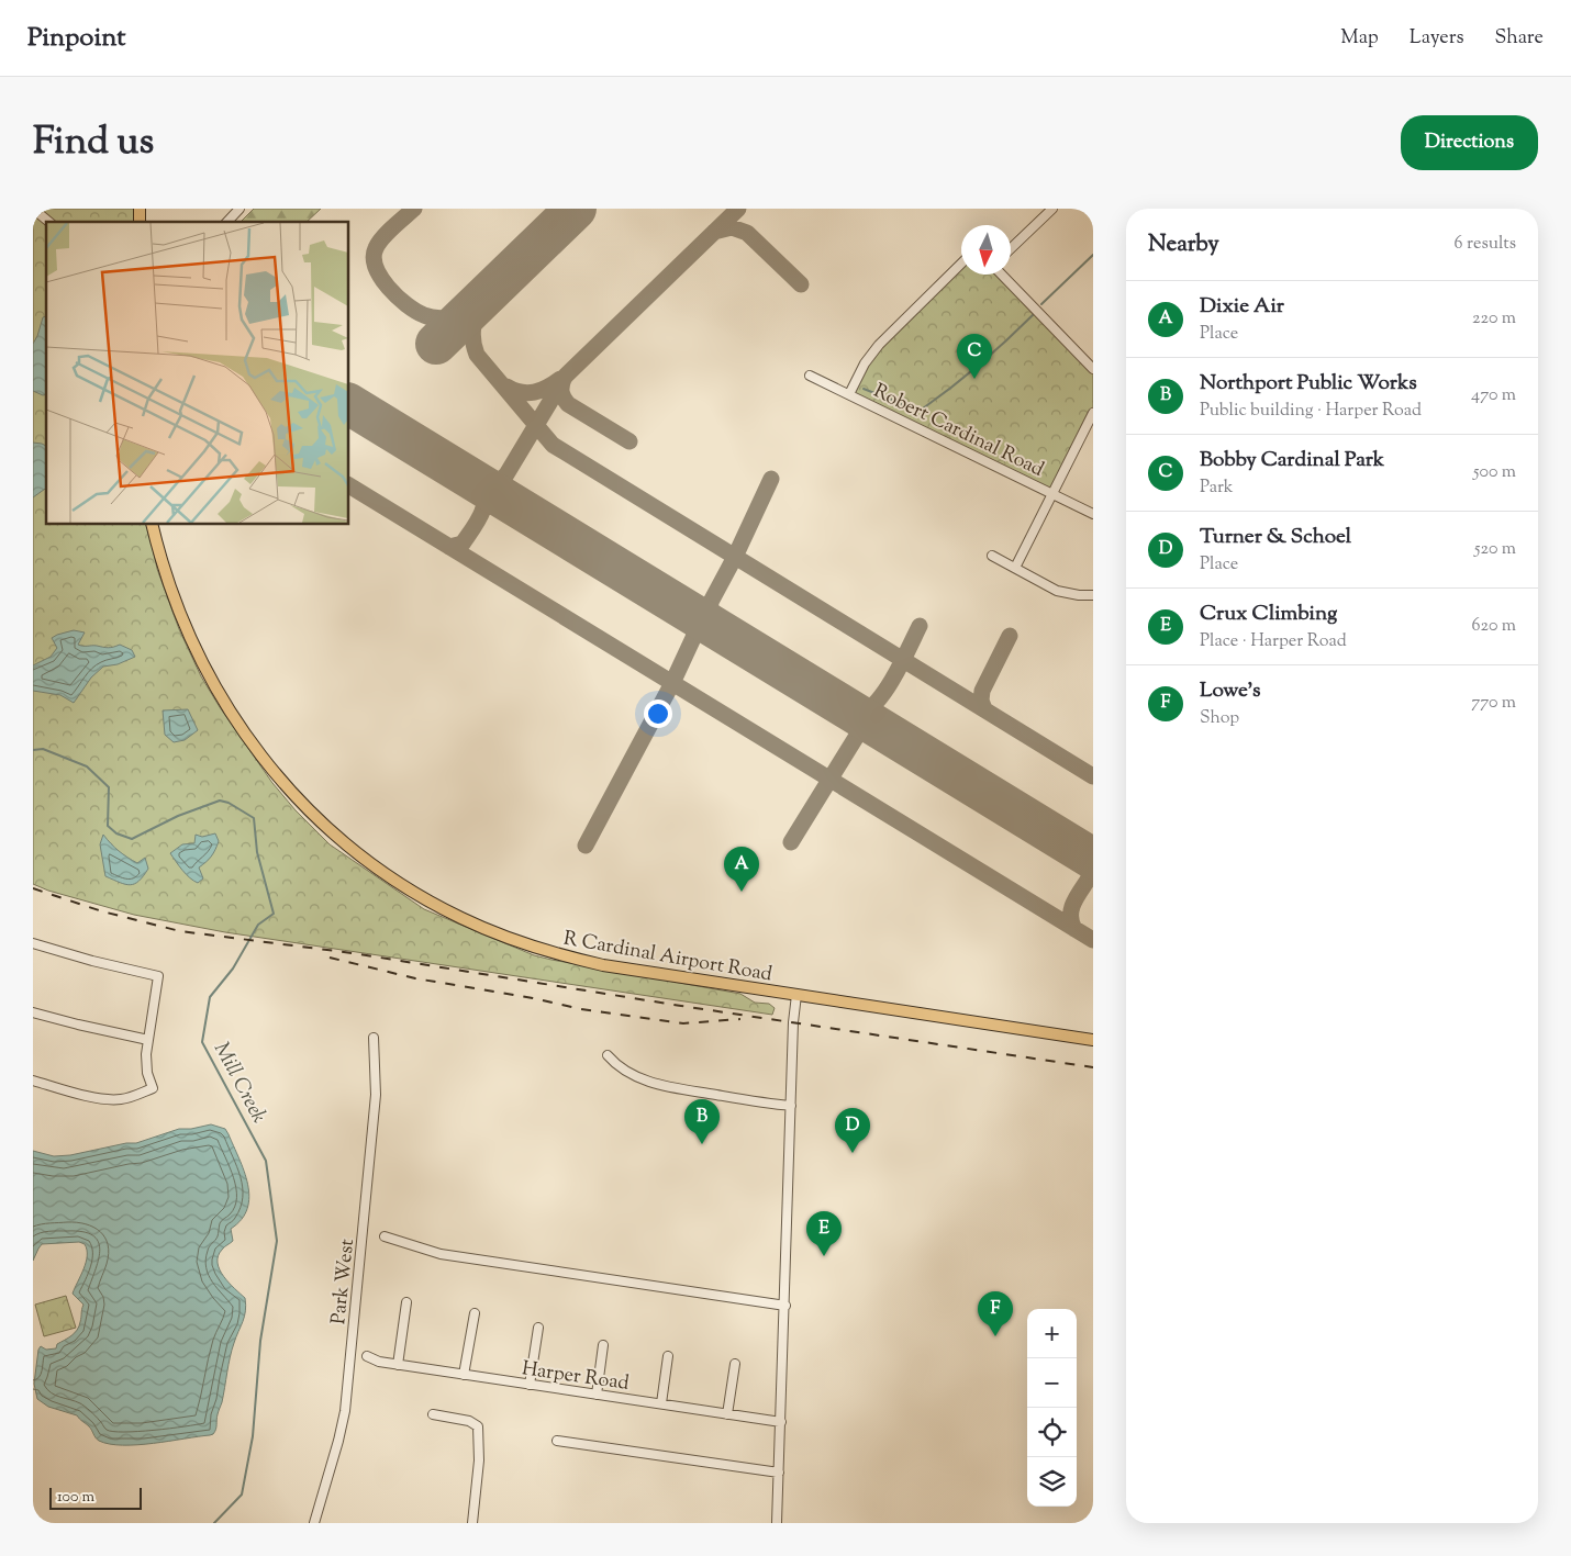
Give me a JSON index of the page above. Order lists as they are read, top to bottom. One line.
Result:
{"streets":{"main road":["R Cardinal Airport Road"],"street":["Robert Cardinal Road","Park West","Harper Road"]},"water":["Mill Creek"],"scale_bar":"100 m","north":"bottom","page":{"header":"Pinpoint","nav":["Map","Layers","Share"],"title":"Find us","buttons":"Directions","heading":["Nearby","6 results"],"list":[{"mark":"A","name":"Dixie Air","note":"Place","value":"220 m"},{"mark":"B","name":"Northport Public Works","note":"Public building · Harper Road","value":"470 m"},{"mark":"C","name":"Bobby Cardinal Park","note":"Park","value":"500 m"},{"mark":"D","name":"Turner & Schoel","note":"Place","value":"520 m"},{"mark":"E","name":"Crux Climbing","note":"Place · Harper Road","value":"620 m"},{"mark":"F","name":"Lowe's","note":"Shop","value":"770 m"}],"pins":["C","A","B","D","E","F"],"map_buttons":["+","−"],"scale":"100 m"}}
